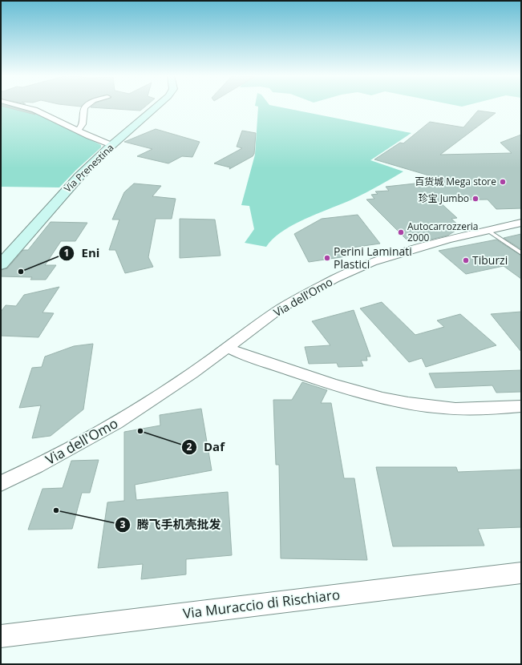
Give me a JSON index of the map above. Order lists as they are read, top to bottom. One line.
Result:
{"streets":{"main road":["Via Prenestina"],"street":["Via dell'Omo","Via Muraccio di Rischiaro"]},"places":["百货城 Mega store","珍宝 Jumbo","Autocarrozzeria 2000","Perini Laminati Plastici","Tiburzi","Eni","Daf","腾飞手机壳批发"]}
